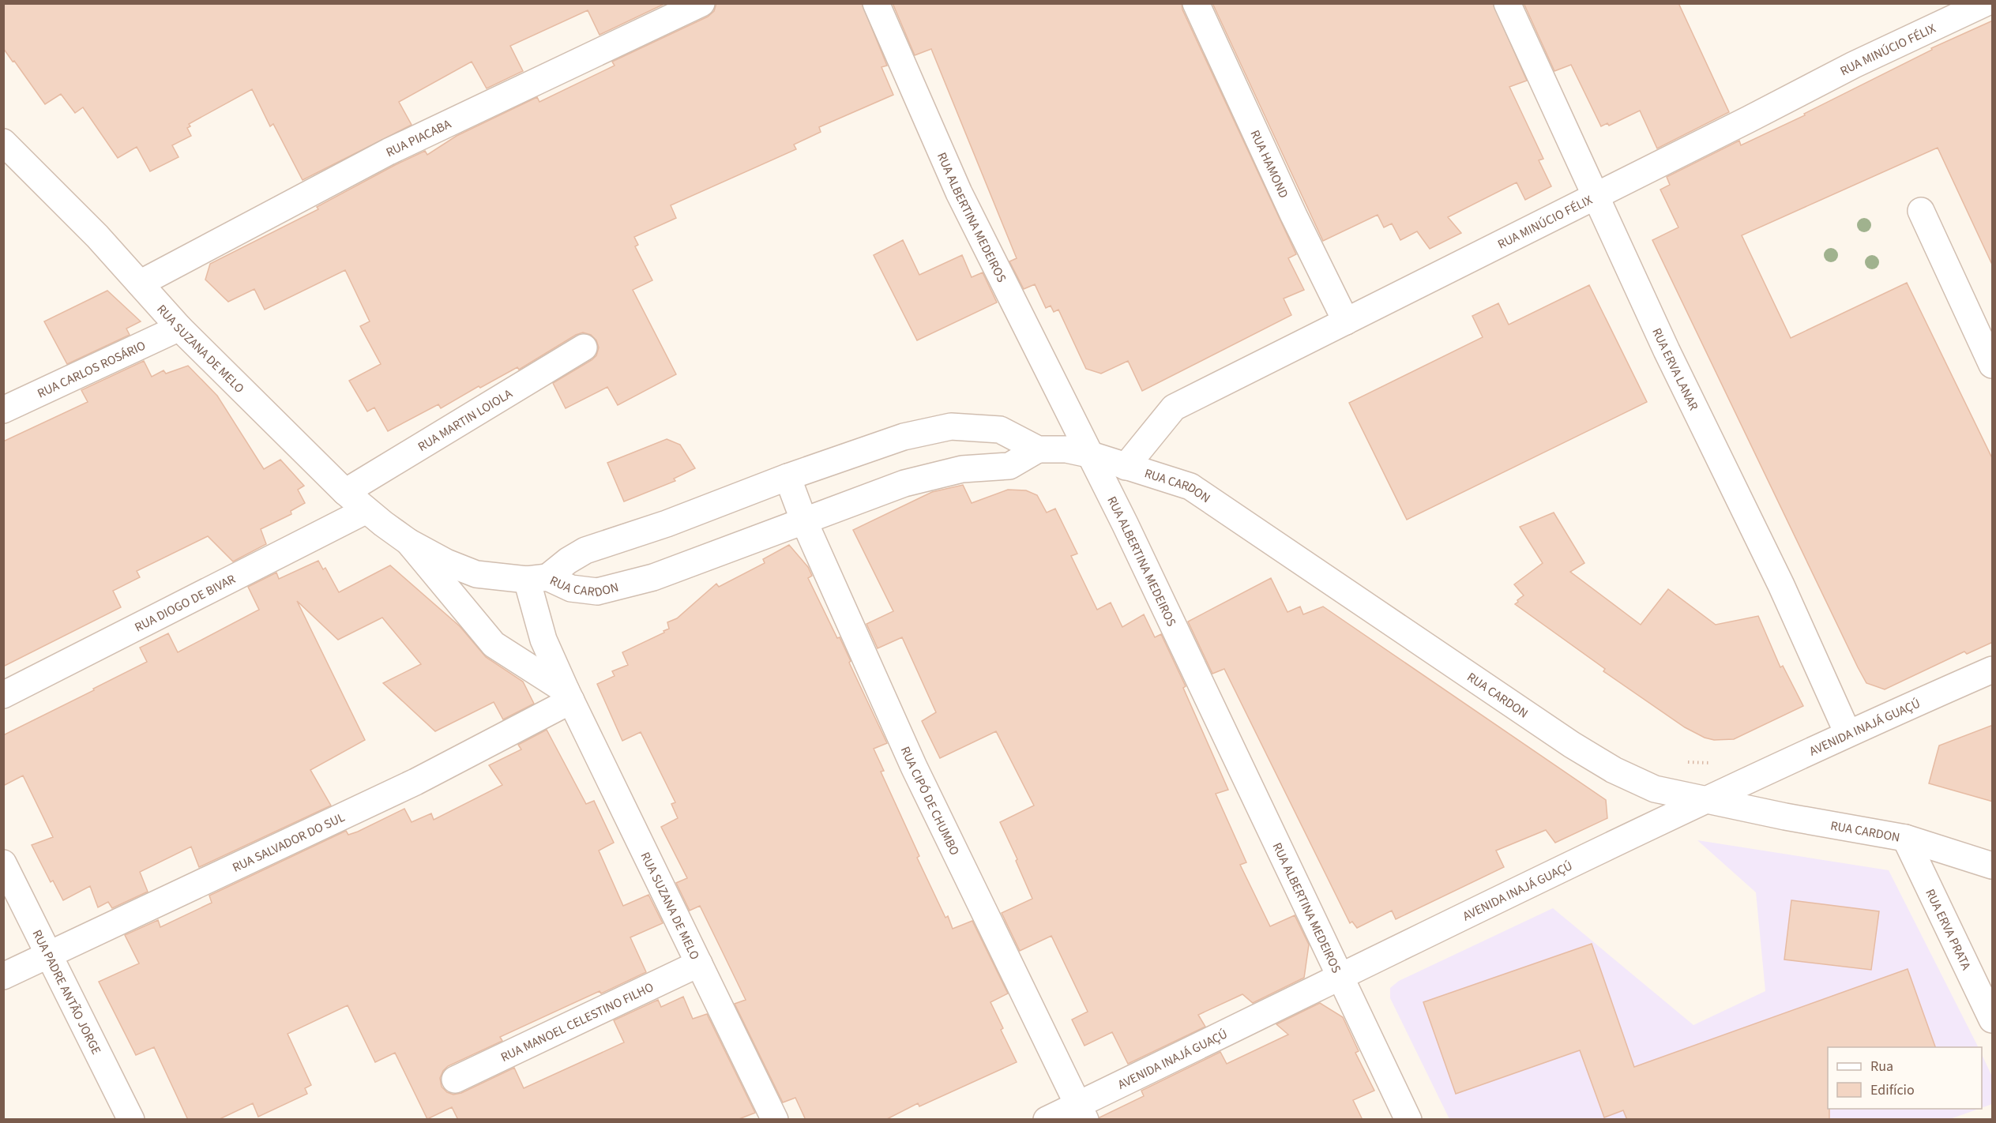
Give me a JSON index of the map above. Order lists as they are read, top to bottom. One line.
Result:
{"streets":{"street":["RUA MINÚCIO FÉLIX","RUA PIACABA","RUA HAMOND","RUA ALBERTINA MEDEIROS","RUA SUZANA DE MELO","RUA CARLOS ROSÁRIO","RUA ERVA LANAR","RUA MARTIN LOIOLA","RUA CARDON","RUA DIOGO DE BIVAR","AVENIDA INAJÁ GUAÇÚ","RUA CIPÓ DE CHUMBO","RUA SALVADOR DO SUL","RUA ERVA PRATA","RUA PADRE ANTÃO JORGE","RUA MANOEL CELESTINO FILHO"]},"crossings":[["RUA MINÚCIO FÉLIX","RUA HAMOND"],["RUA MINÚCIO FÉLIX","RUA ERVA LANAR"],["RUA MINÚCIO FÉLIX","RUA CARDON"],["RUA PIACABA","RUA SUZANA DE MELO"],["RUA ALBERTINA MEDEIROS","RUA CARDON"],["RUA ALBERTINA MEDEIROS","AVENIDA INAJÁ GUAÇÚ"],["RUA SUZANA DE MELO","RUA CARLOS ROSÁRIO"],["RUA SUZANA DE MELO","RUA MARTIN LOIOLA"],["RUA SUZANA DE MELO","RUA CARDON"],["RUA SUZANA DE MELO","RUA DIOGO DE BIVAR"],["RUA SUZANA DE MELO","RUA SALVADOR DO SUL"],["RUA SUZANA DE MELO","RUA MANOEL CELESTINO FILHO"],["RUA ERVA LANAR","AVENIDA INAJÁ GUAÇÚ"],["RUA CARDON","AVENIDA INAJÁ GUAÇÚ"],["RUA CARDON","RUA CIPÓ DE CHUMBO"],["RUA CARDON","RUA ERVA PRATA"],["AVENIDA INAJÁ GUAÇÚ","RUA CIPÓ DE CHUMBO"],["RUA SALVADOR DO SUL","RUA PADRE ANTÃO JORGE"]],"legend":["Rua","Edifício"]}
